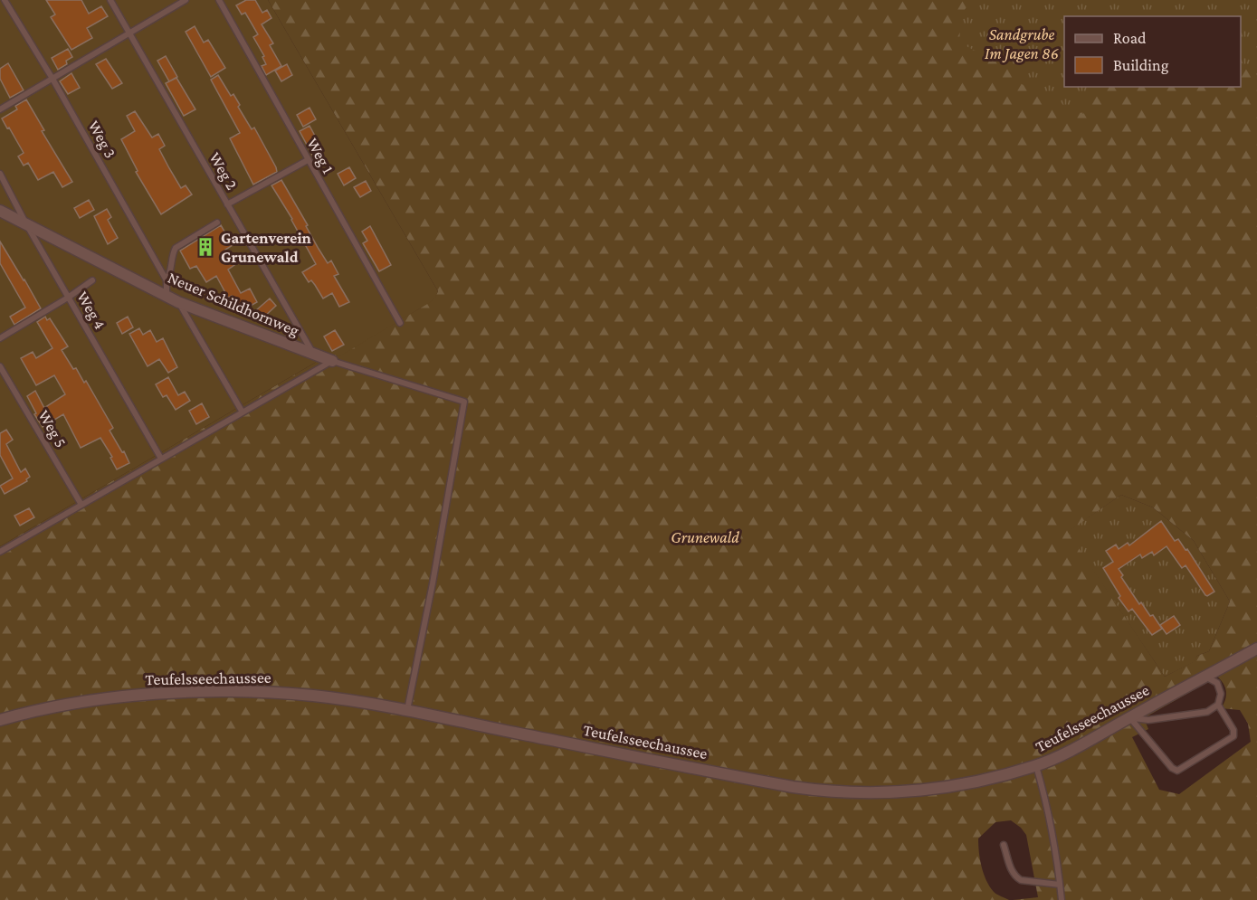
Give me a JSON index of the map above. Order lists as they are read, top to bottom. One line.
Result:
{"streets":{"street":["Neuer Schildhornweg","Teufelsseechaussee"],"lane":["Weg 3","Weg 1","Weg 2","Weg 4","Weg 5"]},"crossings":[["Weg 3","Neuer Schildhornweg"],["Weg 2","Neuer Schildhornweg"],["Neuer Schildhornweg","Weg 4"],["Neuer Schildhornweg","Teufelsseechaussee"]],"parks":["Sandgrube Im Jagen 86","Grunewald"],"places":{"building":["Gartenverein Grunewald"]},"legend":["Road","Building"]}
